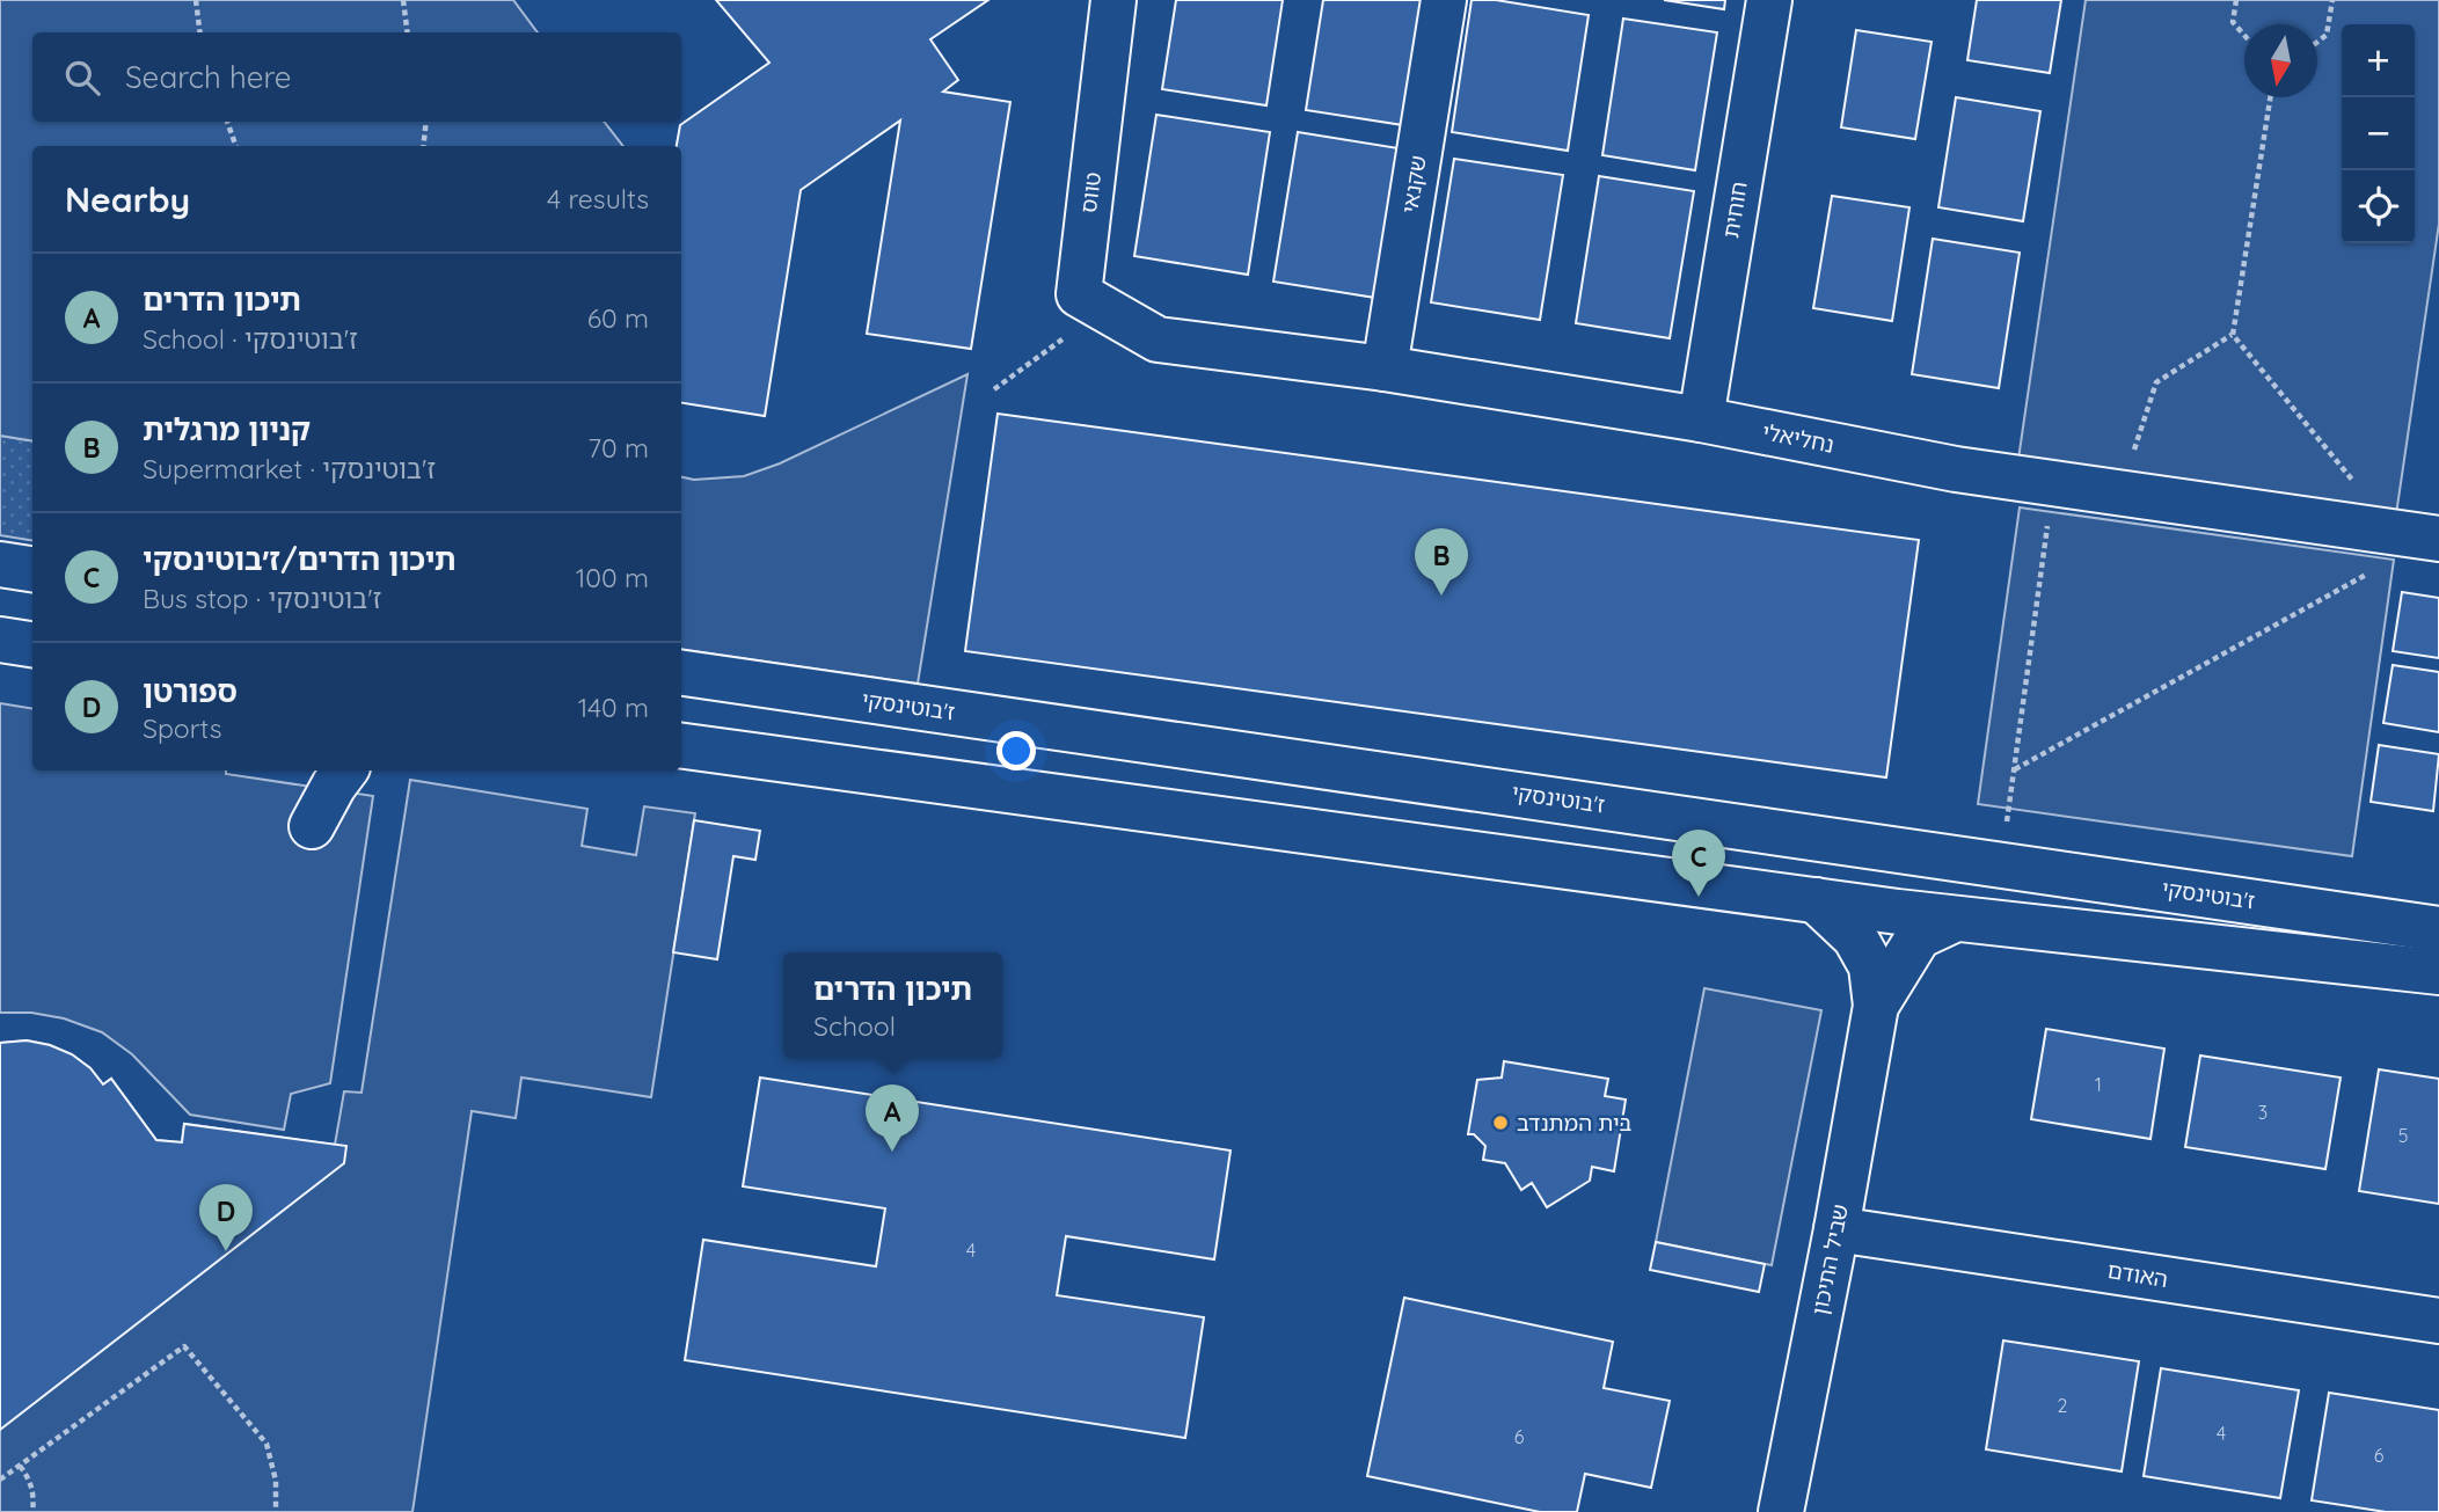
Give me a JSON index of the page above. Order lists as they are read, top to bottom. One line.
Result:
{"streets":{"street":["שקנאי","טווס","חוחית","נחליאלי","ז'בוטינסקי","שביל התיכון","האודם"]},"crossings":[["שקנאי","נחליאלי"],["טווס","נחליאלי"],["חוחית","נחליאלי"],["שביל התיכון","האודם"]],"places":["בית המתנדב"],"house_numbers":["1","3","5","4","2","4","6","6"],"north":"bottom","page":{"map_buttons":["+","−"],"search":"Search here","heading":["Nearby","4 results"],"list":[{"mark":"A","name":"תיכון הדרים","note":"School · ז'בוטינסקי","value":"60 m"},{"mark":"B","name":"קניון מרגלית","note":"Supermarket · ז'בוטינסקי","value":"70 m"},{"mark":"C","name":"תיכון הדרים/ז׳בוטינסקי","note":"Bus stop · ז'בוטינסקי","value":"100 m"},{"mark":"D","name":"ספורטן","note":"Sports","value":"140 m"}],"pins":["B","C","A","D"],"popup":["תיכון הדרים","School"]}}
